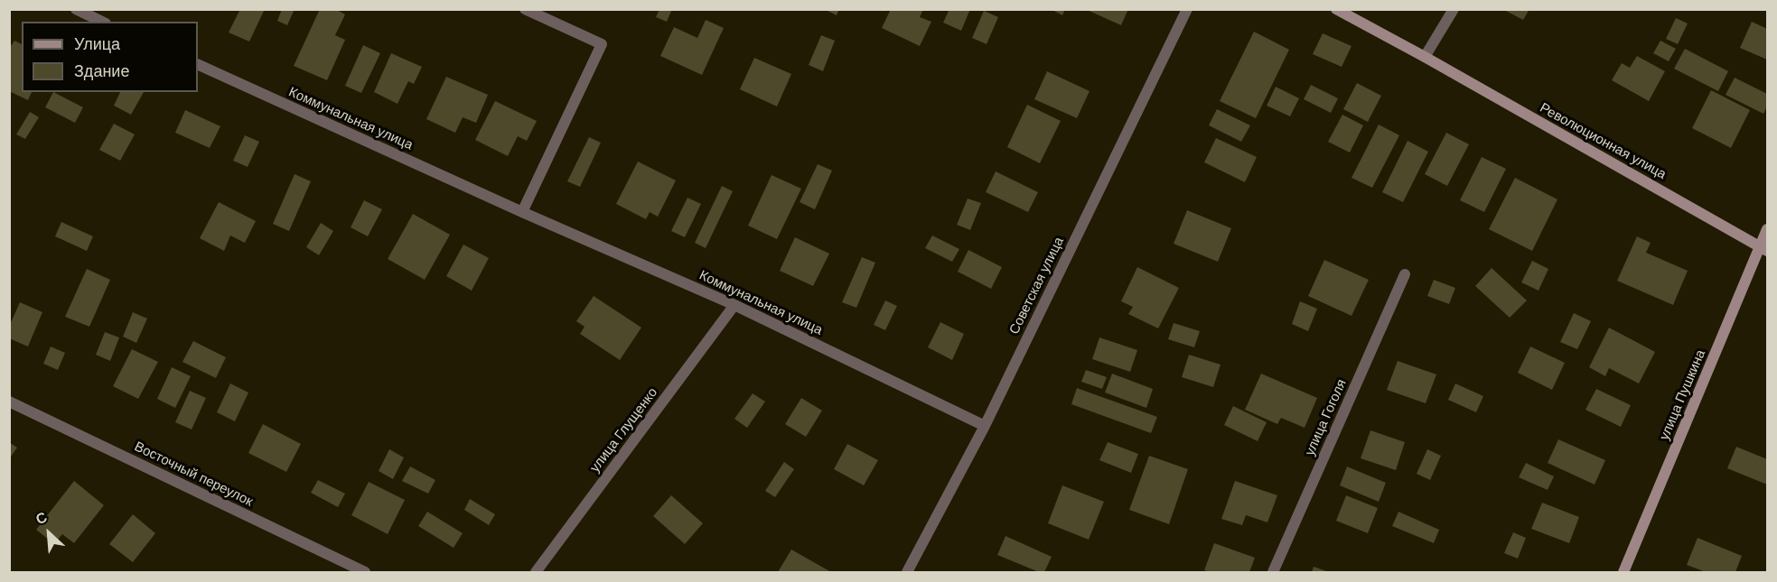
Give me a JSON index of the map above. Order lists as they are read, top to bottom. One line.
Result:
{"streets":{"street":["Коммунальная улица","Революционная улица","Советская улица","улица Пушкина","улица Гоголя","улица Глущенко","Восточный переулок"]},"crossings":[["Коммунальная улица","Советская улица"],["Коммунальная улица","улица Глущенко"],["Революционная улица","улица Пушкина"]],"legend":["Улица","Здание"],"north":"top left"}
